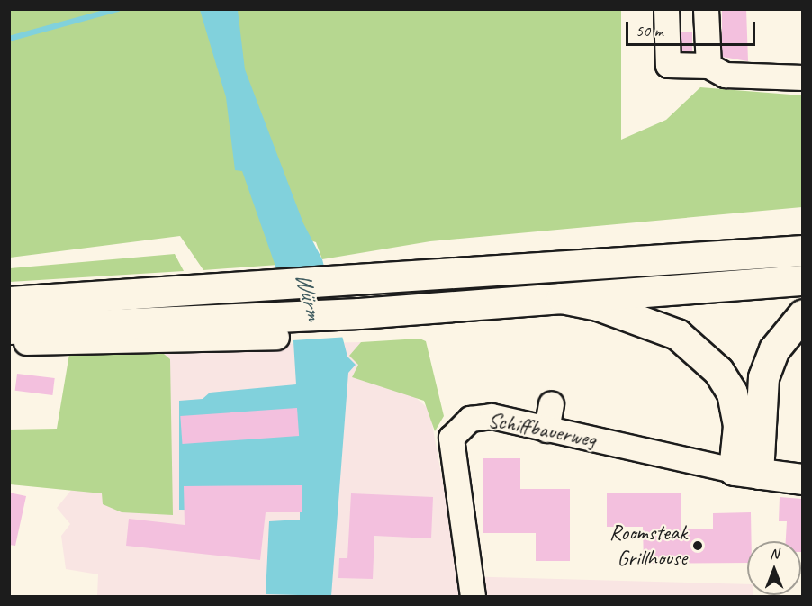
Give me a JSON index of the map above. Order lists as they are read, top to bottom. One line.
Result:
{"streets":{"street":["Schiffbauerweg"]},"water":["Würm"],"places":["Roomsteak Grillhouse"],"scale_bar":"50 m","north":"top"}
